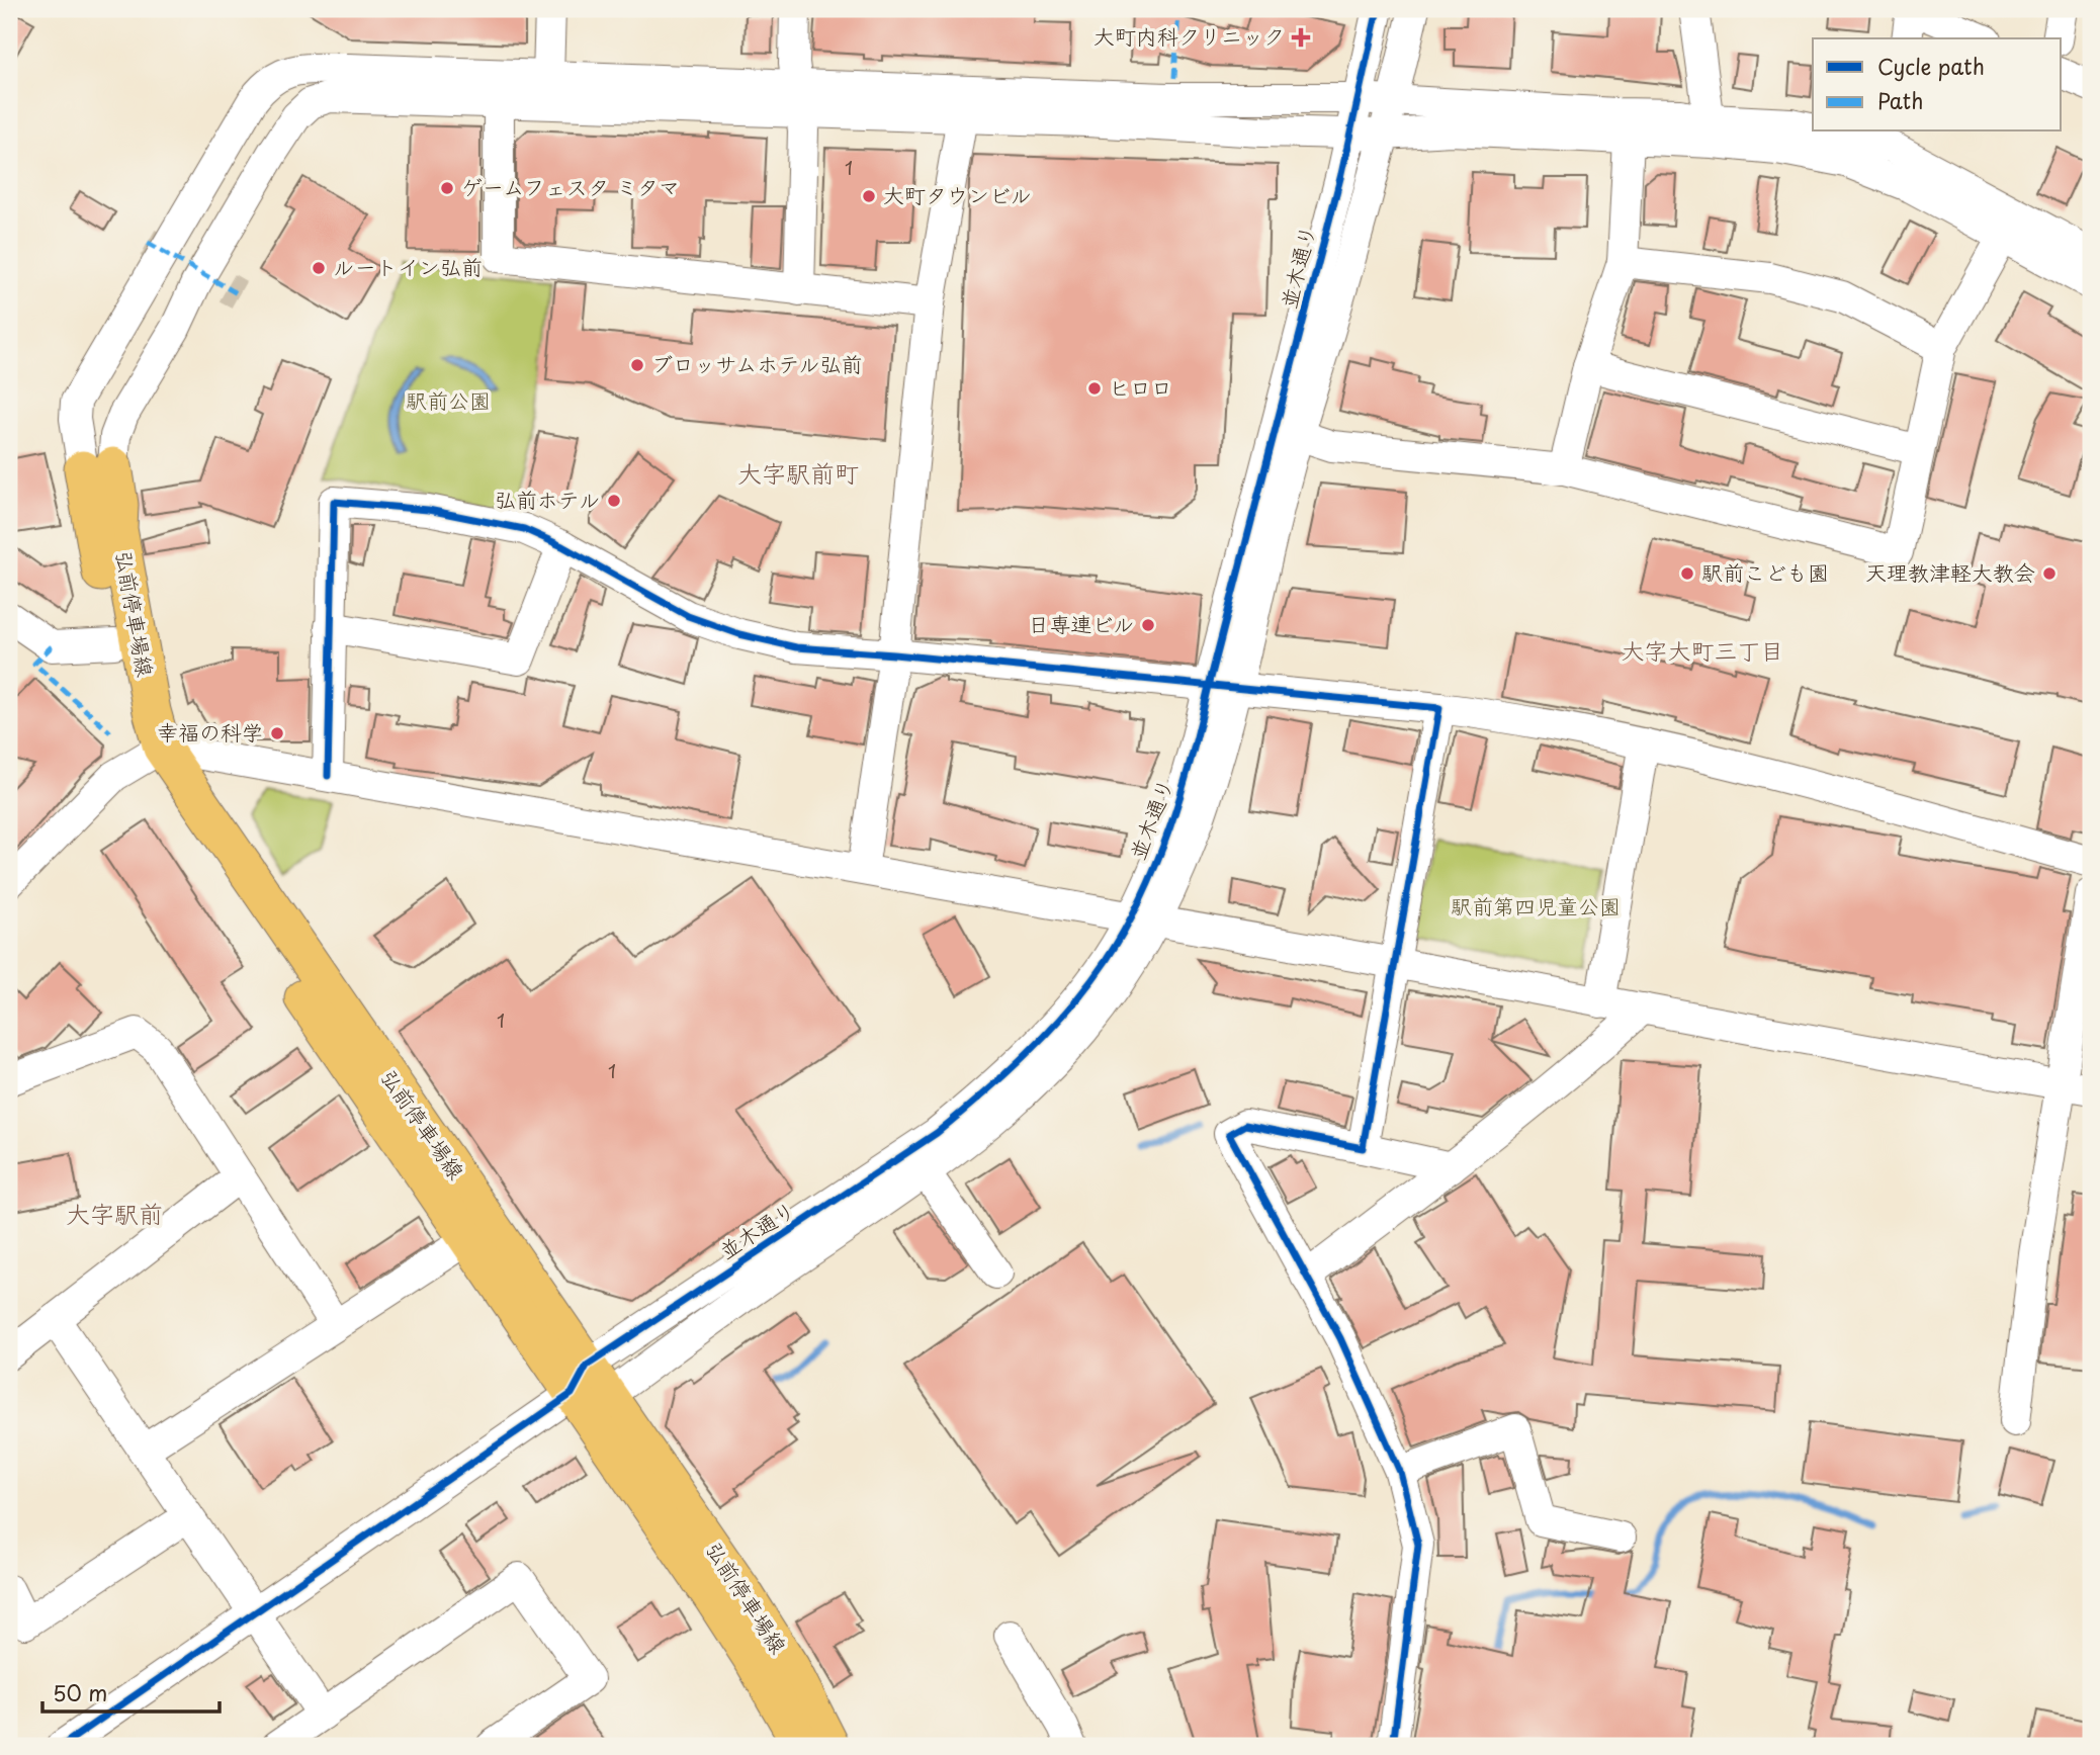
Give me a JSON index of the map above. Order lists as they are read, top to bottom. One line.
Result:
{"streets":{"main road":["弘前停車場線"],"street":["並木通り"]},"crossings":[["並木通り","弘前停車場線"]],"districts":["大字駅前町","大字大町三丁目","大字駅前"],"parks":["駅前公園","駅前第四児童公園"],"places":{"health":["大町内科クリニック"],"other":["ゲームフェスタ ミタマ","大町タウンビル","ルートイン弘前","ブロッサムホテル弘前","ヒロロ","弘前ホテル","駅前こども園","天理教津軽大教会","日専連ビル","幸福の科学"]},"house_numbers":["1","1","1"],"legend":["Cycle path","Path"],"scale_bar":"50 m"}
